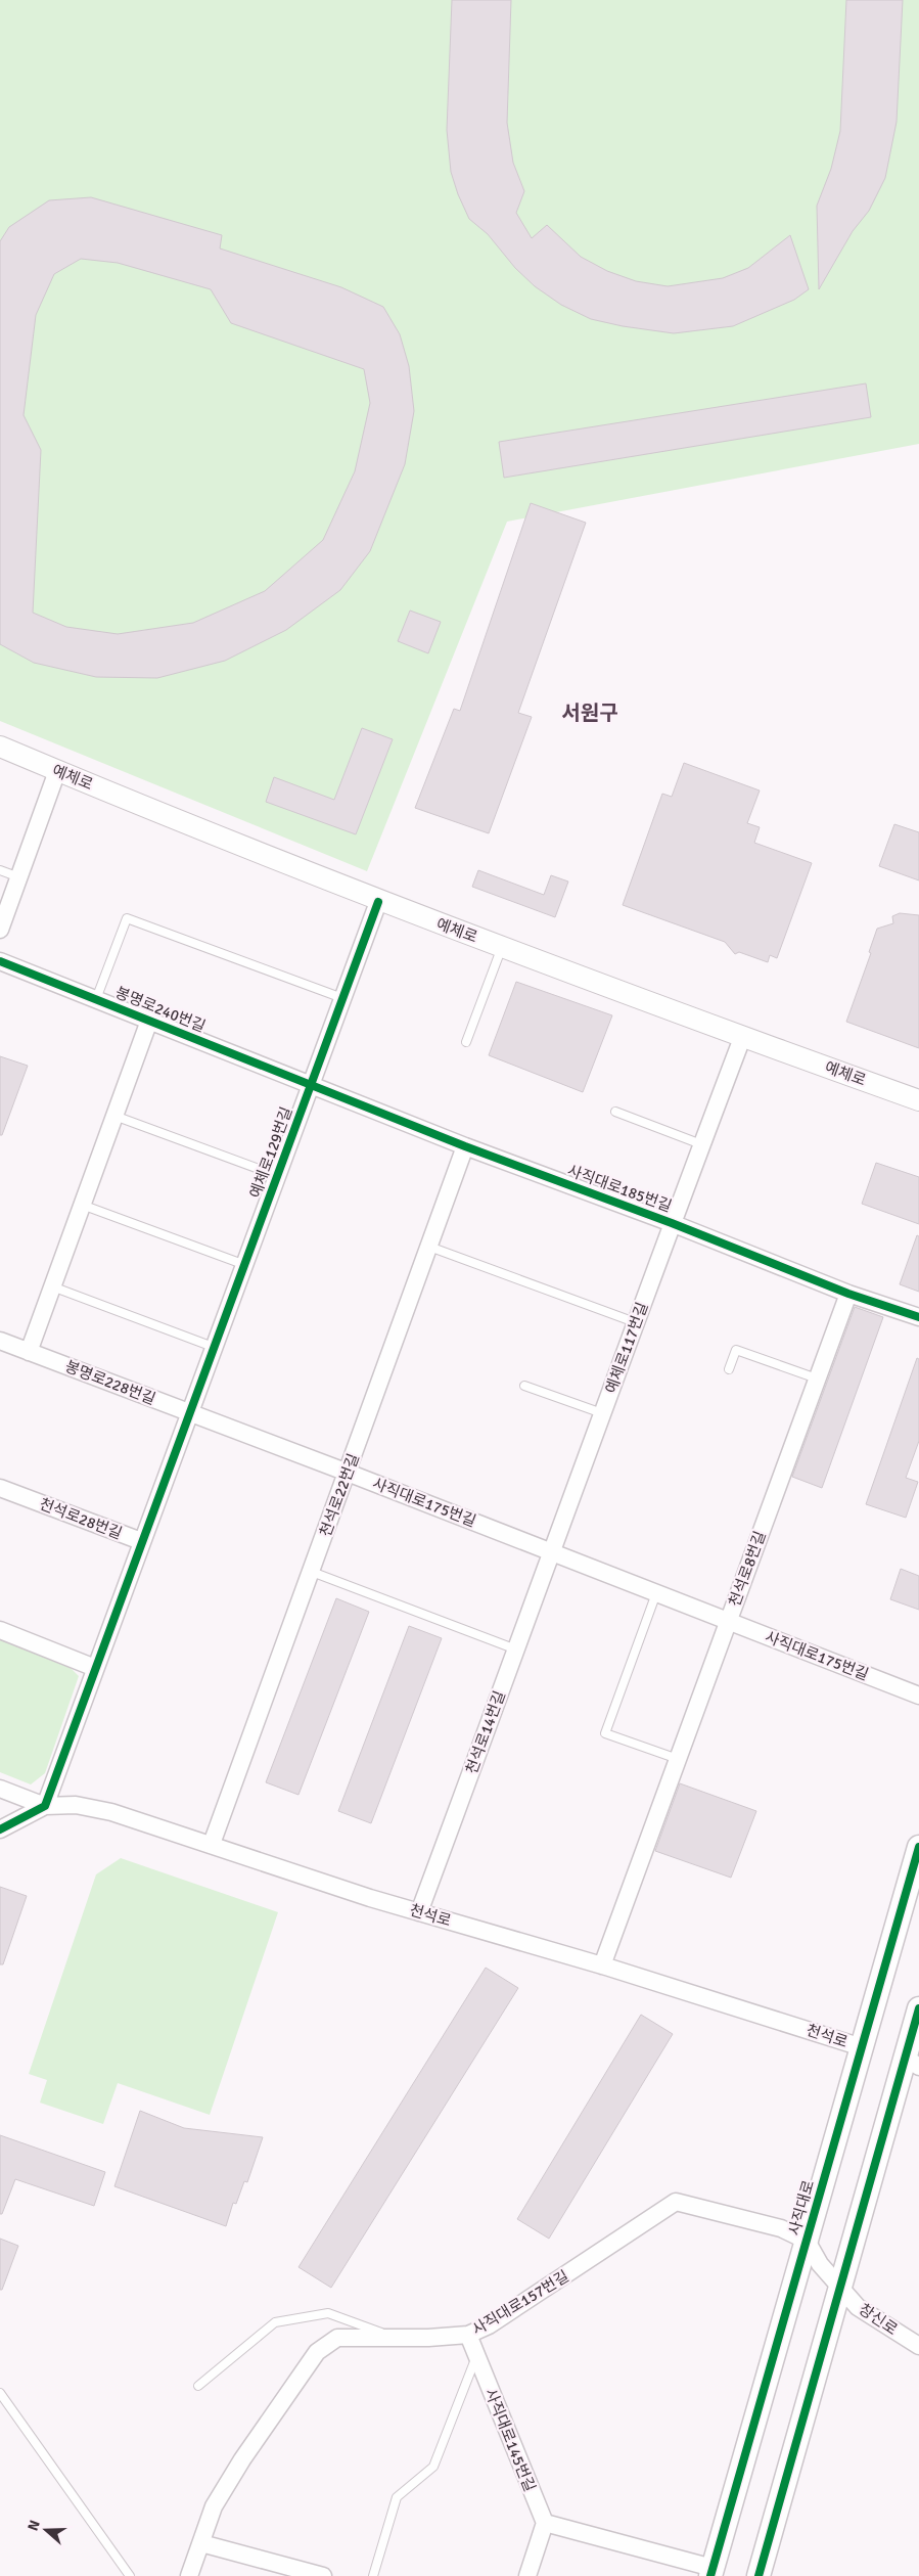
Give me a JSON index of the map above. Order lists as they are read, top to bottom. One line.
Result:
{"streets":{"main road":["사직대로"],"street":["예체로","봉명로240번길","예체로129번길","사직대로185번길","예체로117번길","봉명로228번길","천석로22번길","사직대로175번길","천석로28번길","천석로8번길","천석로14번길","천석로","사직대로157번길","창신로","사직대로145번길"]},"crossings":[["예체로","예체로129번길"],["예체로","예체로117번길"],["봉명로240번길","예체로129번길"],["봉명로240번길","사직대로185번길"],["예체로129번길","사직대로185번길"],["예체로129번길","봉명로228번길"],["예체로129번길","사직대로175번길"],["예체로129번길","천석로28번길"],["예체로129번길","천석로"],["사직대로185번길","예체로117번길"],["사직대로185번길","천석로22번길"],["사직대로185번길","천석로8번길"],["예체로117번길","사직대로175번길"],["예체로117번길","천석로14번길"],["봉명로228번길","사직대로175번길"],["천석로22번길","사직대로175번길"],["천석로22번길","천석로"],["사직대로175번길","천석로8번길"],["사직대로175번길","천석로14번길"],["천석로8번길","천석로"],["천석로14번길","천석로"],["천석로","사직대로"],["사직대로","사직대로157번길"],["사직대로","창신로"],["사직대로157번길","창신로"],["사직대로157번길","사직대로145번길"]],"districts":["서원구"],"north":"left"}
